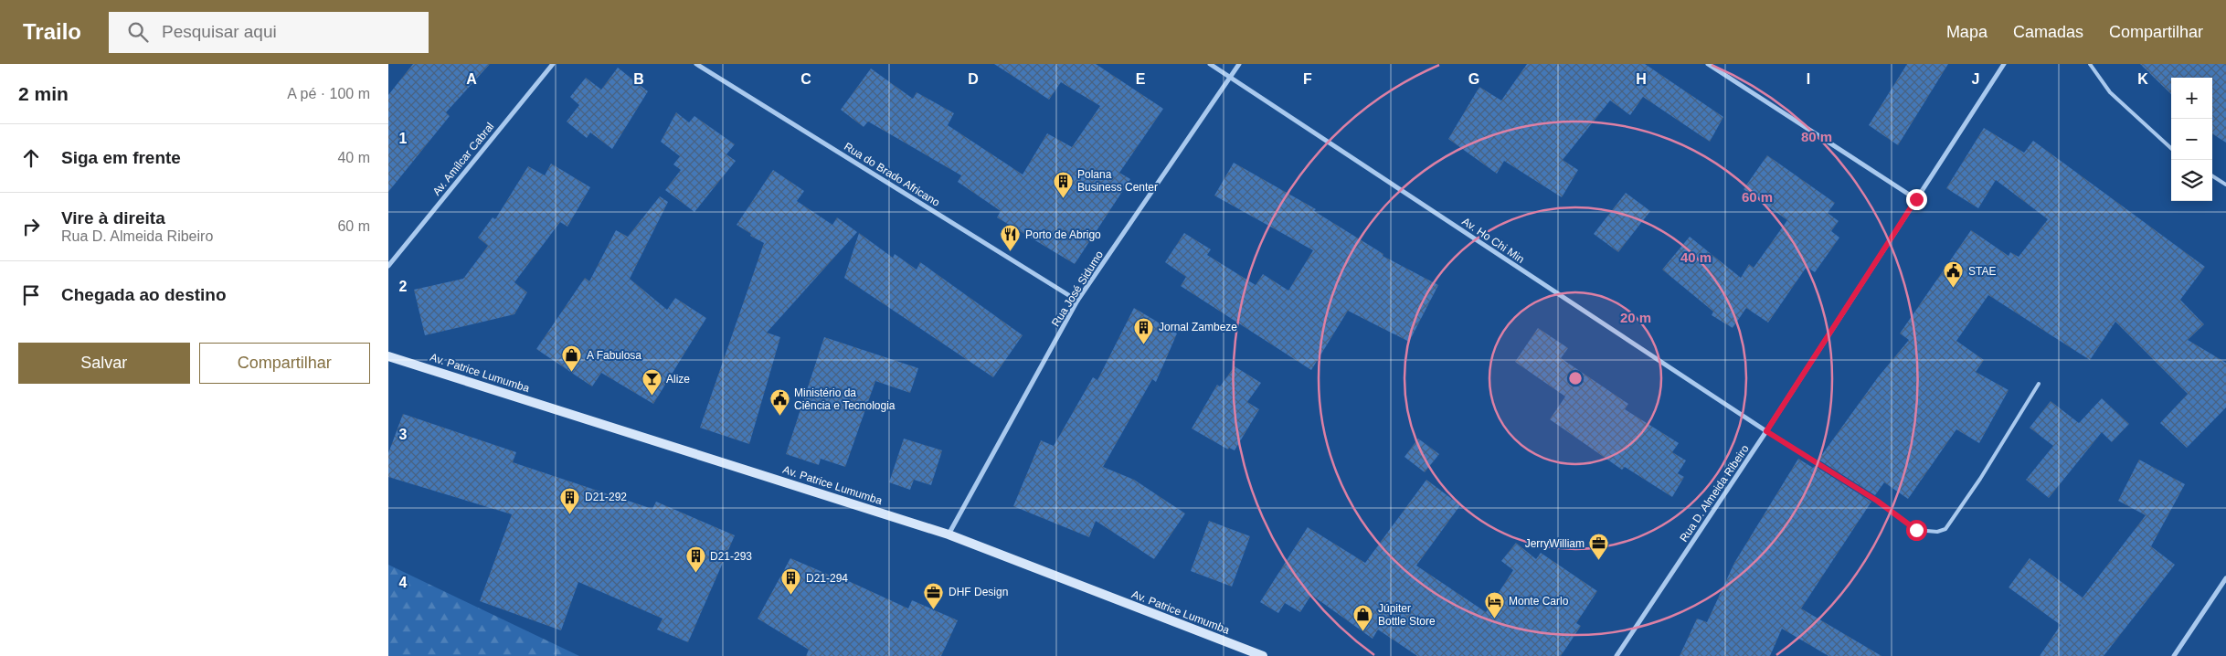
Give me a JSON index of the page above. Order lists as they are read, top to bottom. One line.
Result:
{"streets":{"main road":["Av. Patrice Lumumba"],"street":["Av. Amílcar Cabral","Rua do Brado Africano","Av. Ho Chi Min","Rua José Sidumo","Rua D. Almeida Ribeiro"]},"crossings":[["Rua do Brado Africano","Rua José Sidumo"],["Av. Ho Chi Min","Rua José Sidumo"],["Av. Ho Chi Min","Rua D. Almeida Ribeiro"],["Rua José Sidumo","Av. Patrice Lumumba"]],"places":{"building":["Polana Business Center","Jornal Zambeze","D21-292","D21-293","D21-294"],"restaurant":["Porto de Abrigo"],"public building":["STAE","Ministério da Ciência e Tecnologia"],"shop":["A Fabulosa","Júpiter Bottle Store"],"bar":["Alize"],"office":["JerryWilliam","DHF Design"],"hotel":["Monte Carlo"]},"page":{"header":"Trailo","search":"Pesquisar aqui","nav":["Mapa","Camadas","Compartilhar"],"heading":["2 min","A pé · 100 m"],"map_buttons":["+","−"],"list":[["Siga em frente","40 m"],["Vire à direita","Rua D. Almeida Ribeiro","60 m"],"Chegada ao destino"],"buttons":["Salvar","Compartilhar"]},"grid":{"columns":["A","B","C","D","E","F","G","H","I","J","K"],"rows":["1","2","3","4"]},"rings":["80 m","60 m","40 m","20 m"]}
